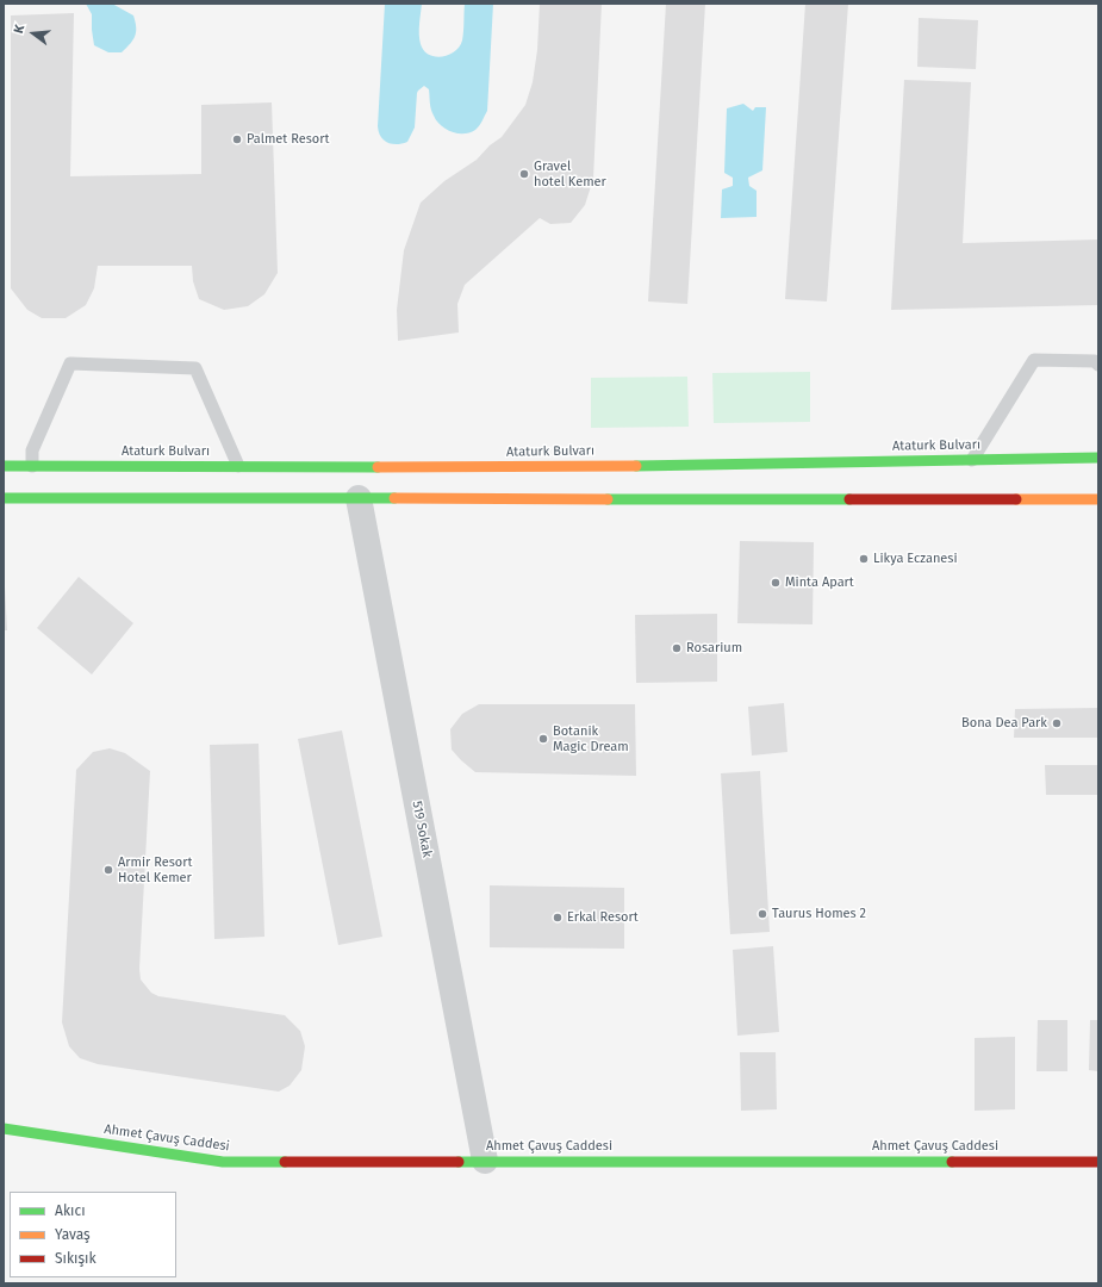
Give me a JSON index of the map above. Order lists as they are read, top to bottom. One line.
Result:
{"streets":{"main road":["Ataturk Bulvarı","Ahmet Çavuş Caddesi"],"street":["519 Sokak"]},"crossings":[["519 Sokak","Ahmet Çavuş Caddesi"]],"places":["Palmet Resort","Gravel hotel Kemer","Likya Eczanesi","Minta Apart","Rosarium","Bona Dea Park","Botanik Magic Dream","Armir Resort Hotel Kemer","Taurus Homes 2","Erkal Resort"],"legend":["Akıcı","Yavaş","Sıkışık"],"north":"left"}
